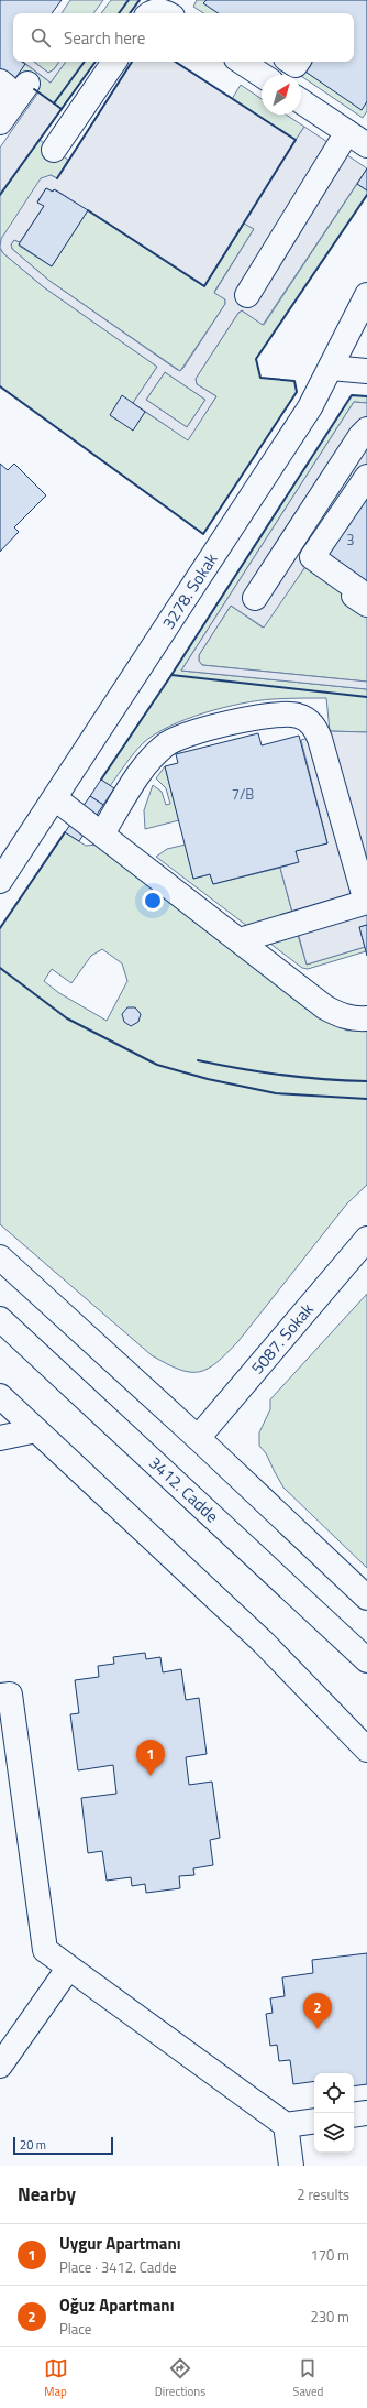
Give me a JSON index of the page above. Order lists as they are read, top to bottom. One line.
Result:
{"streets":{"street":["3278. Sokak","5087. Sokak","3412. Cadde"]},"house_numbers":["3","7/B"],"scale_bar":"20 m","north":"top right","page":{"search":"Search here","pins":["1","2"],"scale":"20 m","heading":["Nearby","2 results"],"list":[{"mark":"1","name":"Uygur Apartmanı","note":"Place · 3412. Cadde","value":"170 m"},{"mark":"2","name":"Oğuz Apartmanı","note":"Place","value":"230 m"}],"nav":["Map","Directions","Saved"]}}
